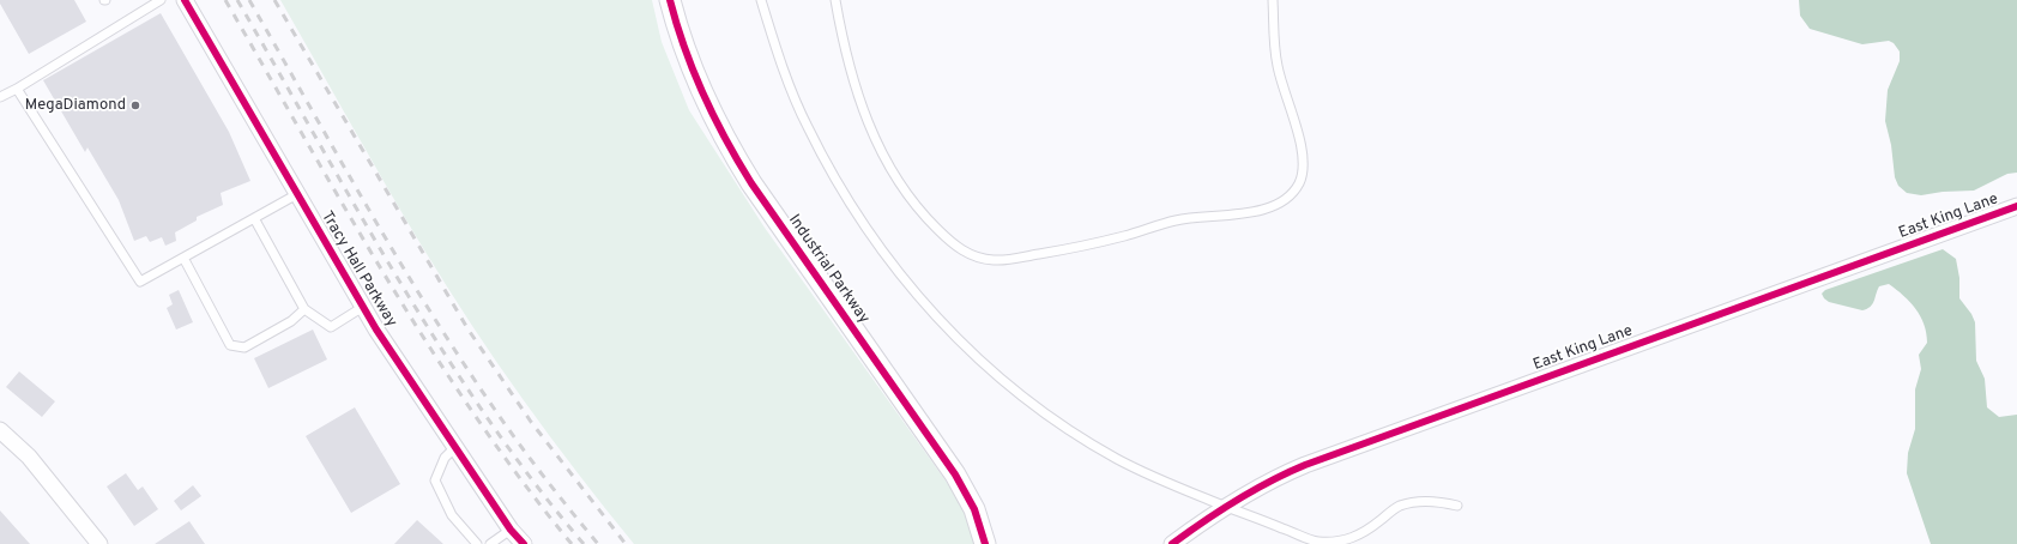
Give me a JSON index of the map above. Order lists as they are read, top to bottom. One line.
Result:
{"streets":{"street":["East King Lane","Tracy Hall Parkway","Industrial Parkway"]},"places":["MegaDiamond"]}
